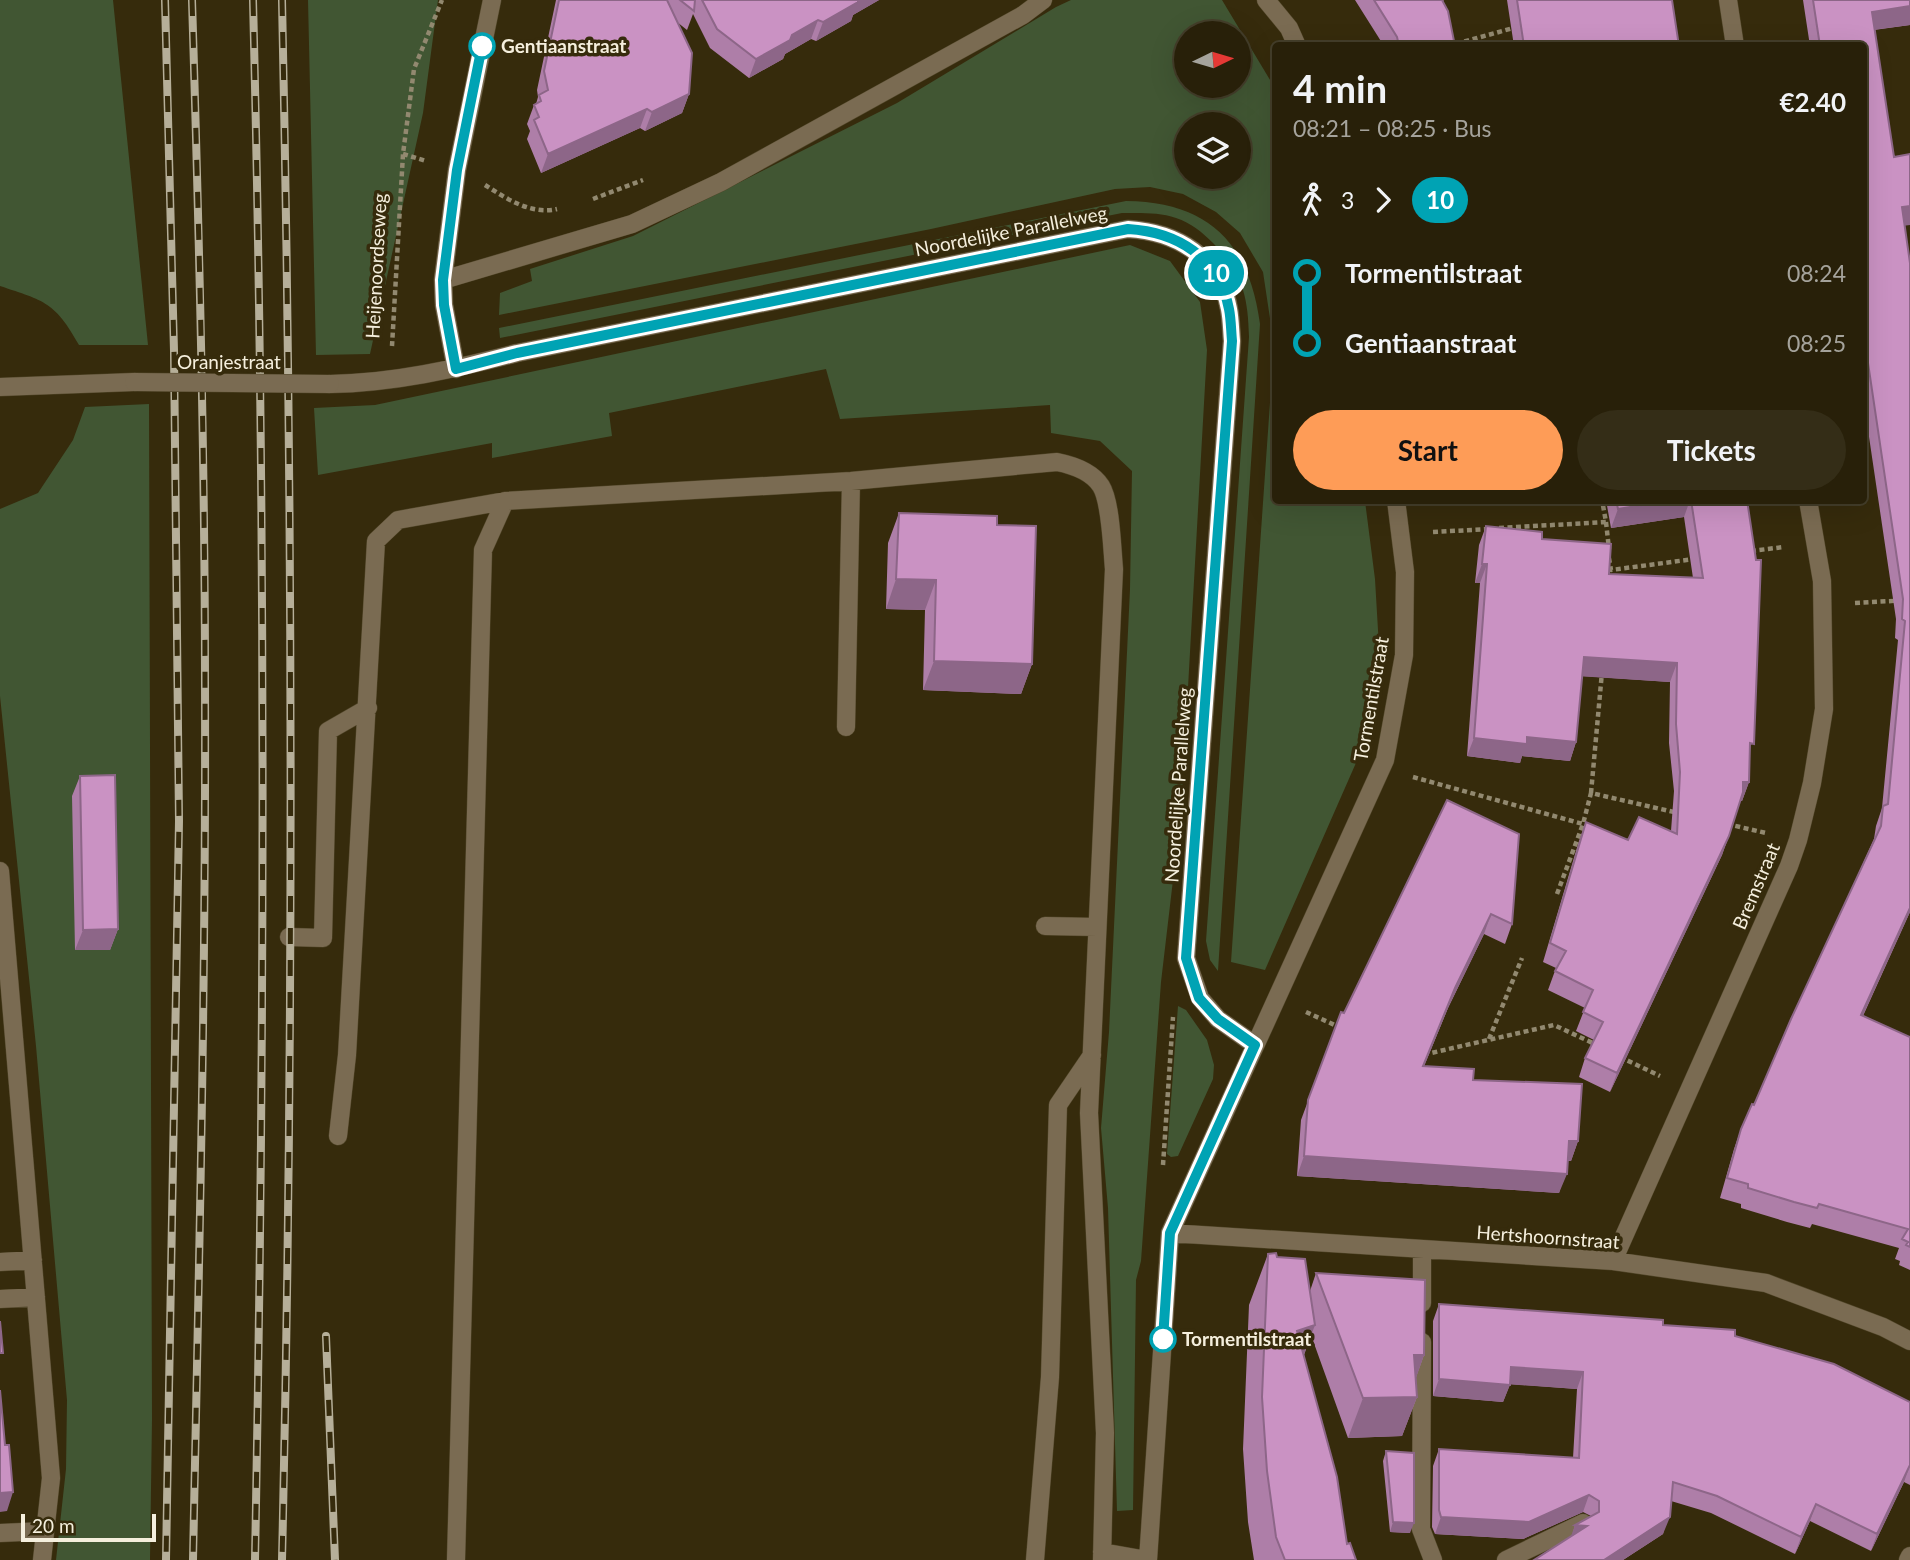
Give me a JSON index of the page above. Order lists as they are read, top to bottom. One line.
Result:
{"streets":{"street":["Noordelijke Parallelweg","Oranjestraat","Tormentilstraat","Bremstraat","Hertshoornstraat"],"path":["Heijenoordseweg"]},"crossings":[["Noordelijke Parallelweg","Oranjestraat"],["Noordelijke Parallelweg","Tormentilstraat"],["Heijenoordseweg","Oranjestraat"],["Bremstraat","Hertshoornstraat"]],"places":["Gentiaanstraat","Tormentilstraat"],"lines":["bus line 10"],"scale_bar":"20 m","north":"right","page":{"on_map":"10","heading":["4 min","08:21 – 08:25 · Bus","€2.40"],"legs":["3","10"],"list":[{"name":"Tormentilstraat","value":"08:24"},{"name":"Gentiaanstraat","value":"08:25"}],"buttons":["Start","Tickets"],"scale":"20 m"}}
